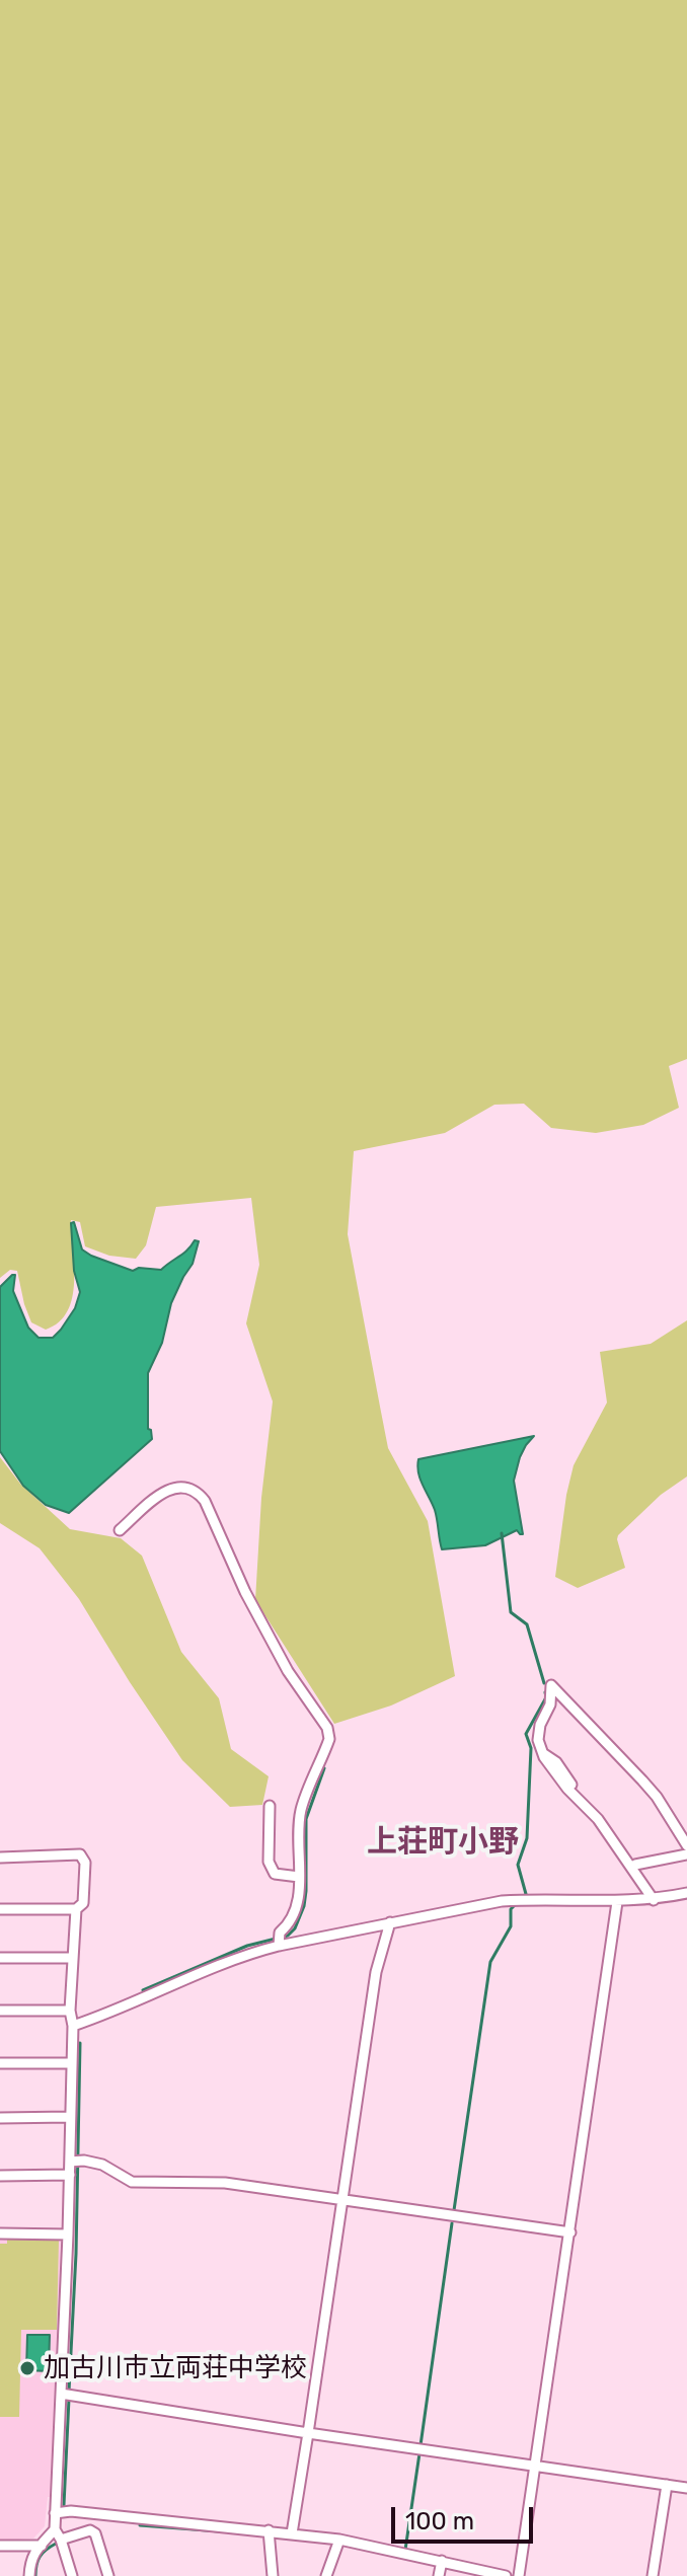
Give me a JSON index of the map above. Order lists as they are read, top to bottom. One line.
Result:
{"districts":["上荘町小野"],"places":["加古川市立両荘中学校"],"scale_bar":"100 m"}
